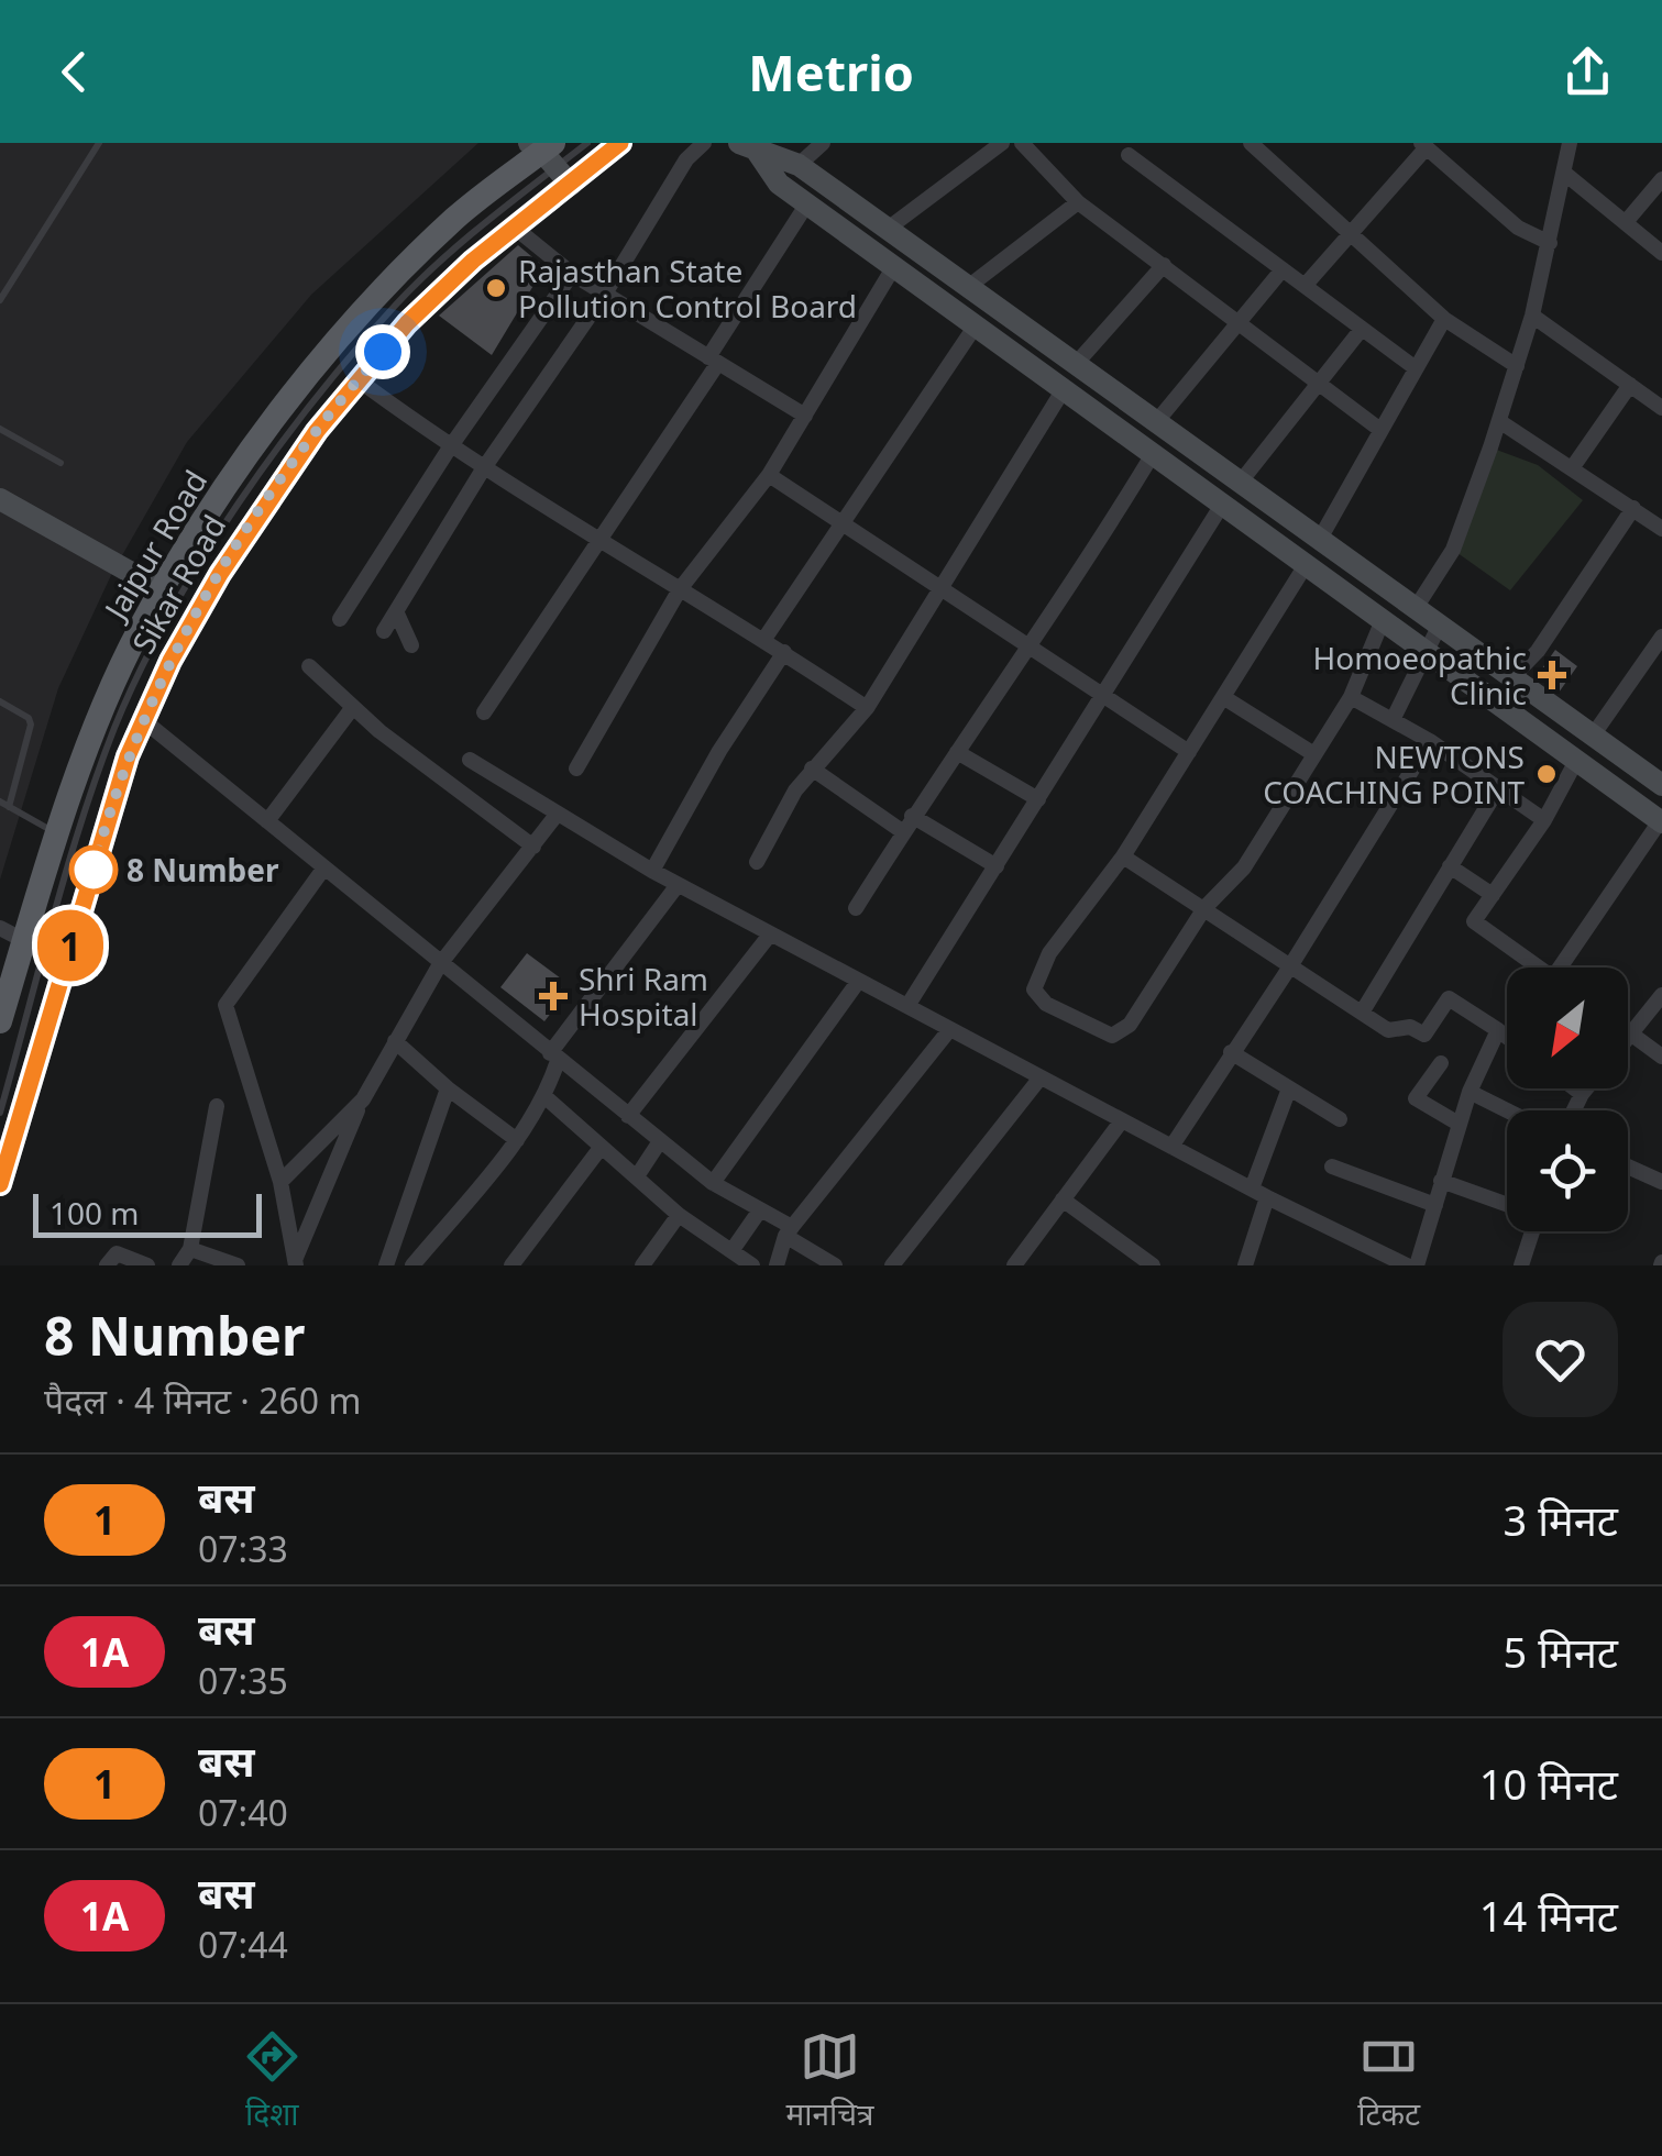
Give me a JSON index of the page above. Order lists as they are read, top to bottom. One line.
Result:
{"streets":{"main road":["Jaipur Road","Sikar Road"]},"crossings":[["Jaipur Road","Sikar Road"]],"places":{"other":["Rajasthan State Pollution Control Board","NEWTONS COACHING POINT","8 Number"],"health":["Homoeopathic Clinic","Shri Ram Hospital"]},"lines":["bus line 1"],"scale_bar":"100 m","north":"bottom left","page":{"header":"Metrio","on_map":"1","scale":"100 m","heading":["8 Number","पैदल · 4 मिनट · 260 m"],"list":[{"mark":"1","name":"बस","note":"07:33","value":"3 मिनट"},{"mark":"1A","name":"बस","note":"07:35","value":"5 मिनट"},{"mark":"1","name":"बस","note":"07:40","value":"10 मिनट"},{"mark":"1A","name":"बस","note":"07:44","value":"14 मिनट"}],"tabs":["दिशा","मानचित्र","टिकट"]}}
